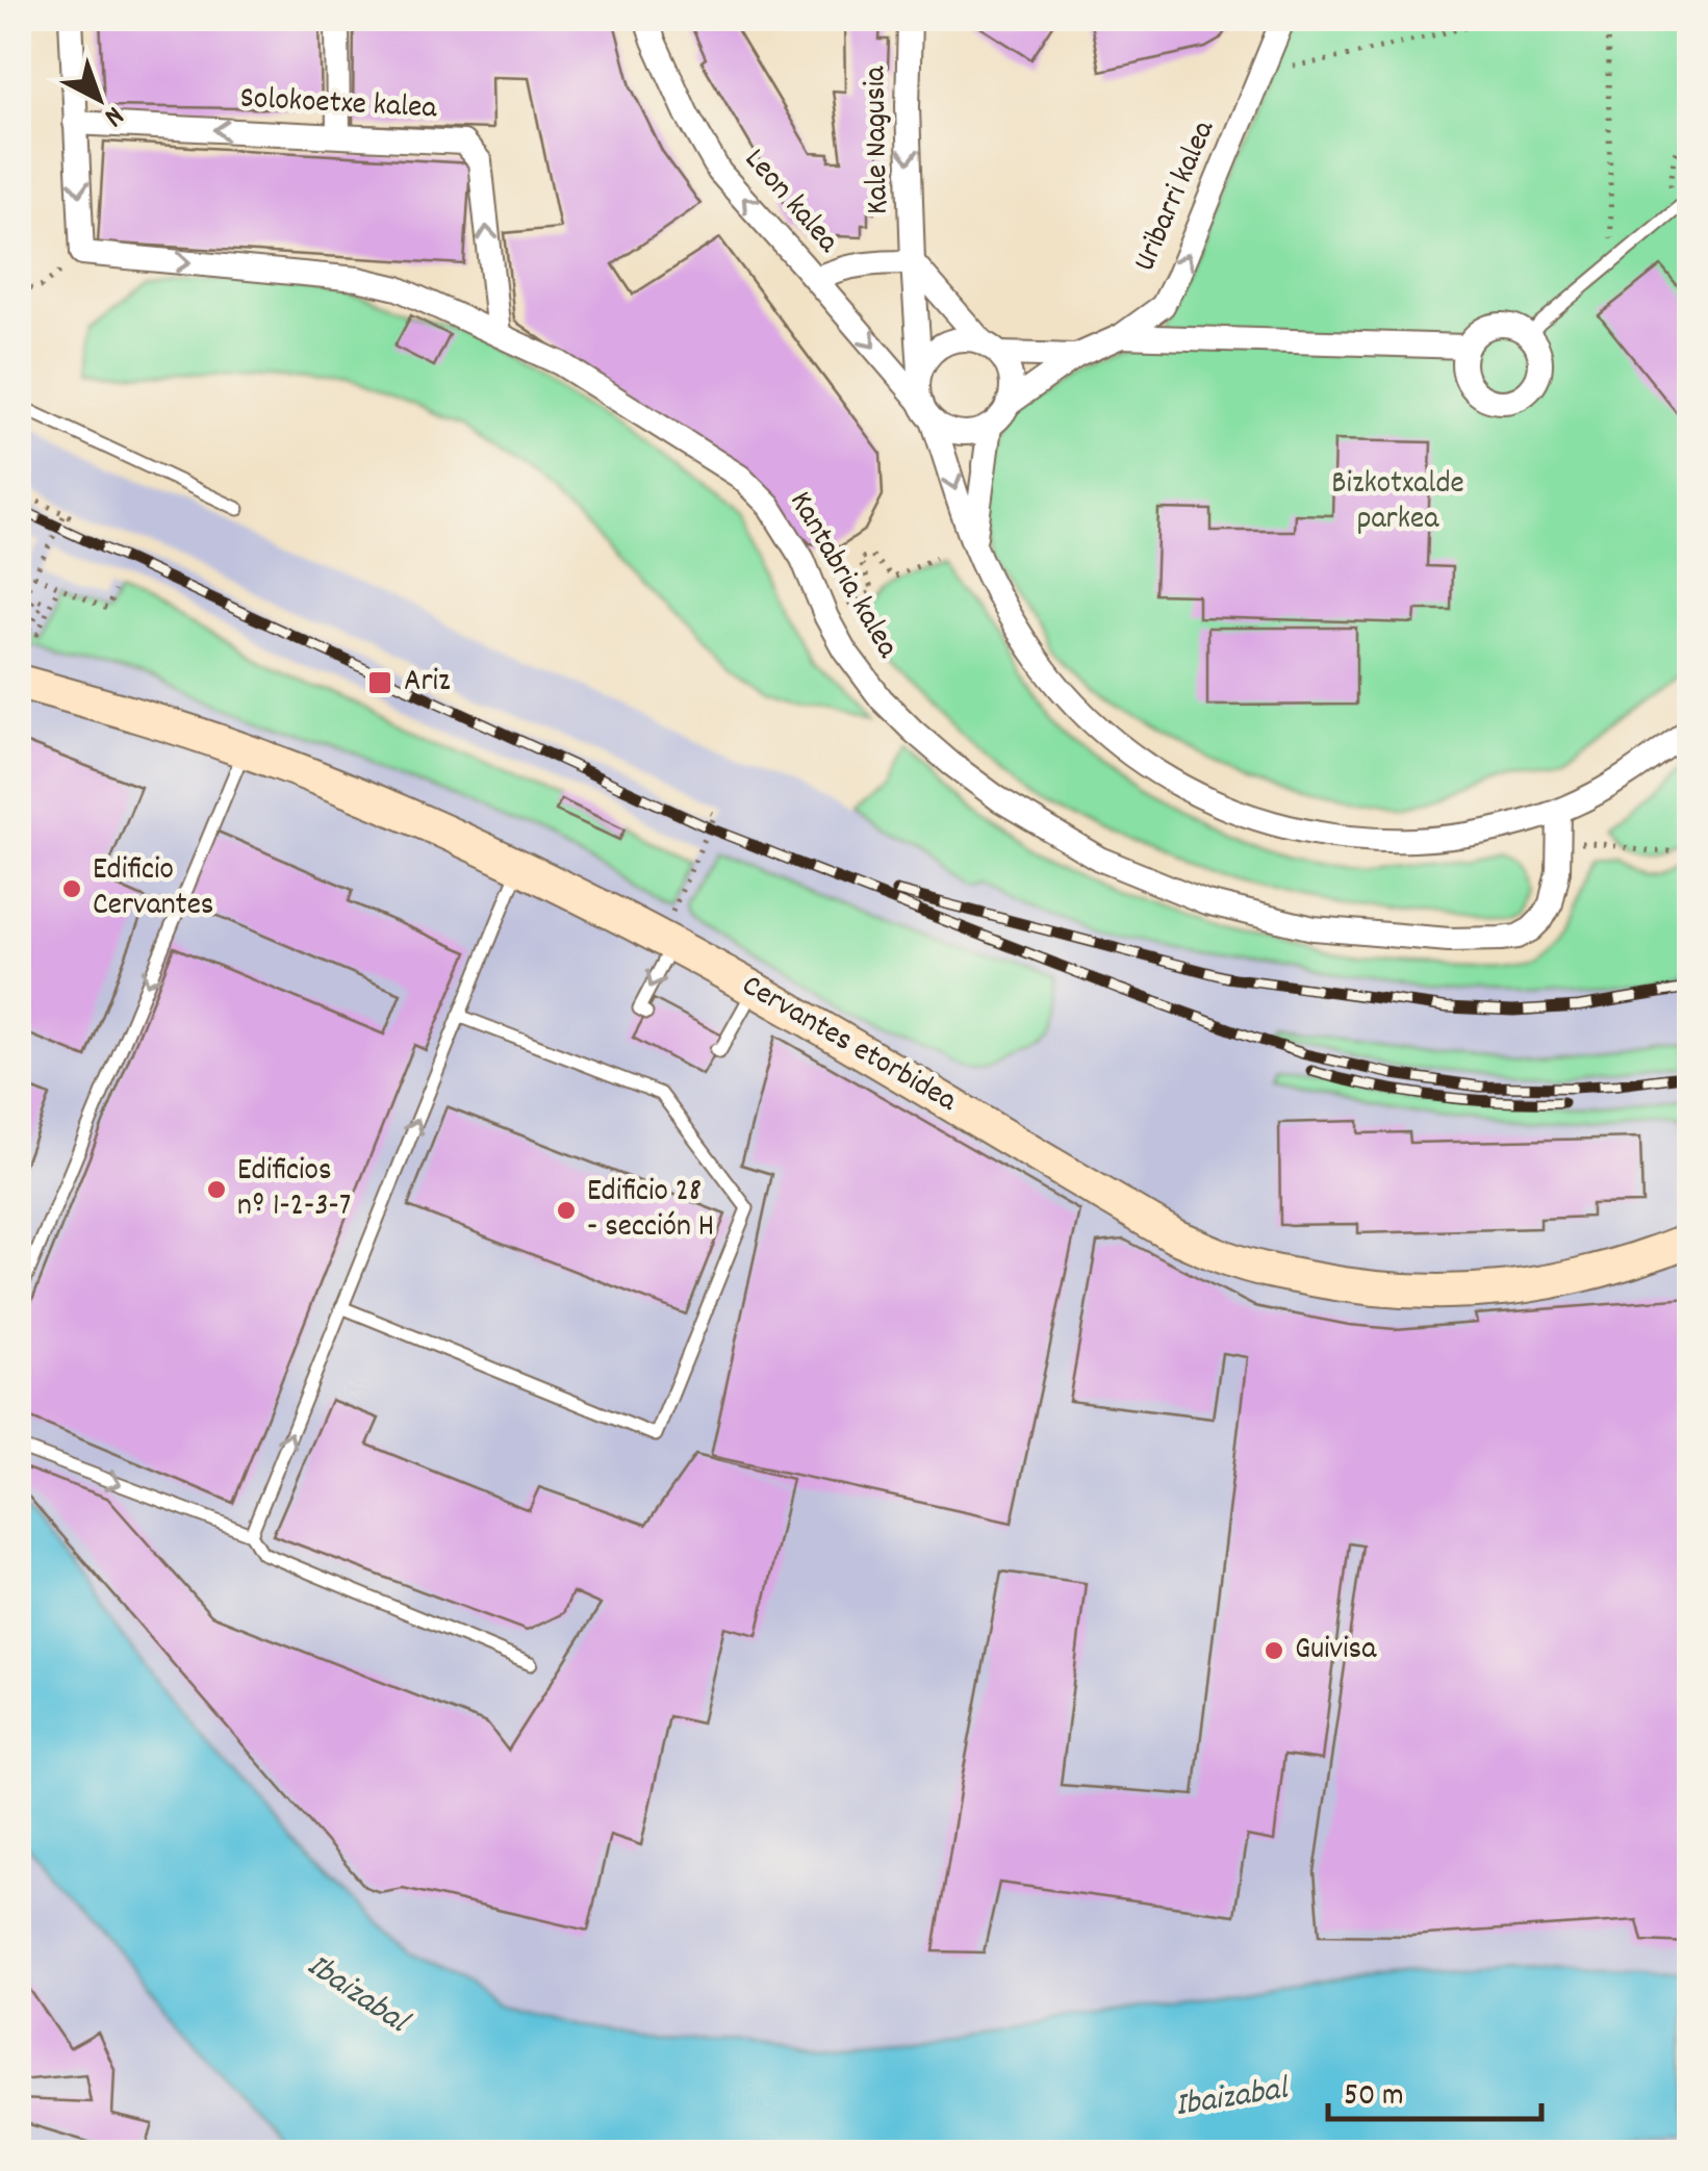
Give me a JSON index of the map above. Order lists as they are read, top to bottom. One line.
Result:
{"streets":{"street":["Solokoetxe kalea","Kale Nagusia","Uribarri kalea","Leon kalea","Kantabria kalea","Cervantes etorbidea"]},"crossings":[["Solokoetxe kalea","Kantabria kalea"],["Kale Nagusia","Uribarri kalea"],["Kale Nagusia","Leon kalea"],["Uribarri kalea","Leon kalea"]],"one_way":["Solokoetxe kalea","Kale Nagusia","Uribarri kalea"],"water":["Ibaizabal"],"parks":["Bizkotxalde parkea"],"places":{"transit":["Ariz"],"other":["Edificio Cervantes","Edificios nº 1-2-3-7","Edificio 28 - sección H","Guivisa"]},"scale_bar":"50 m","north":"bottom right"}
